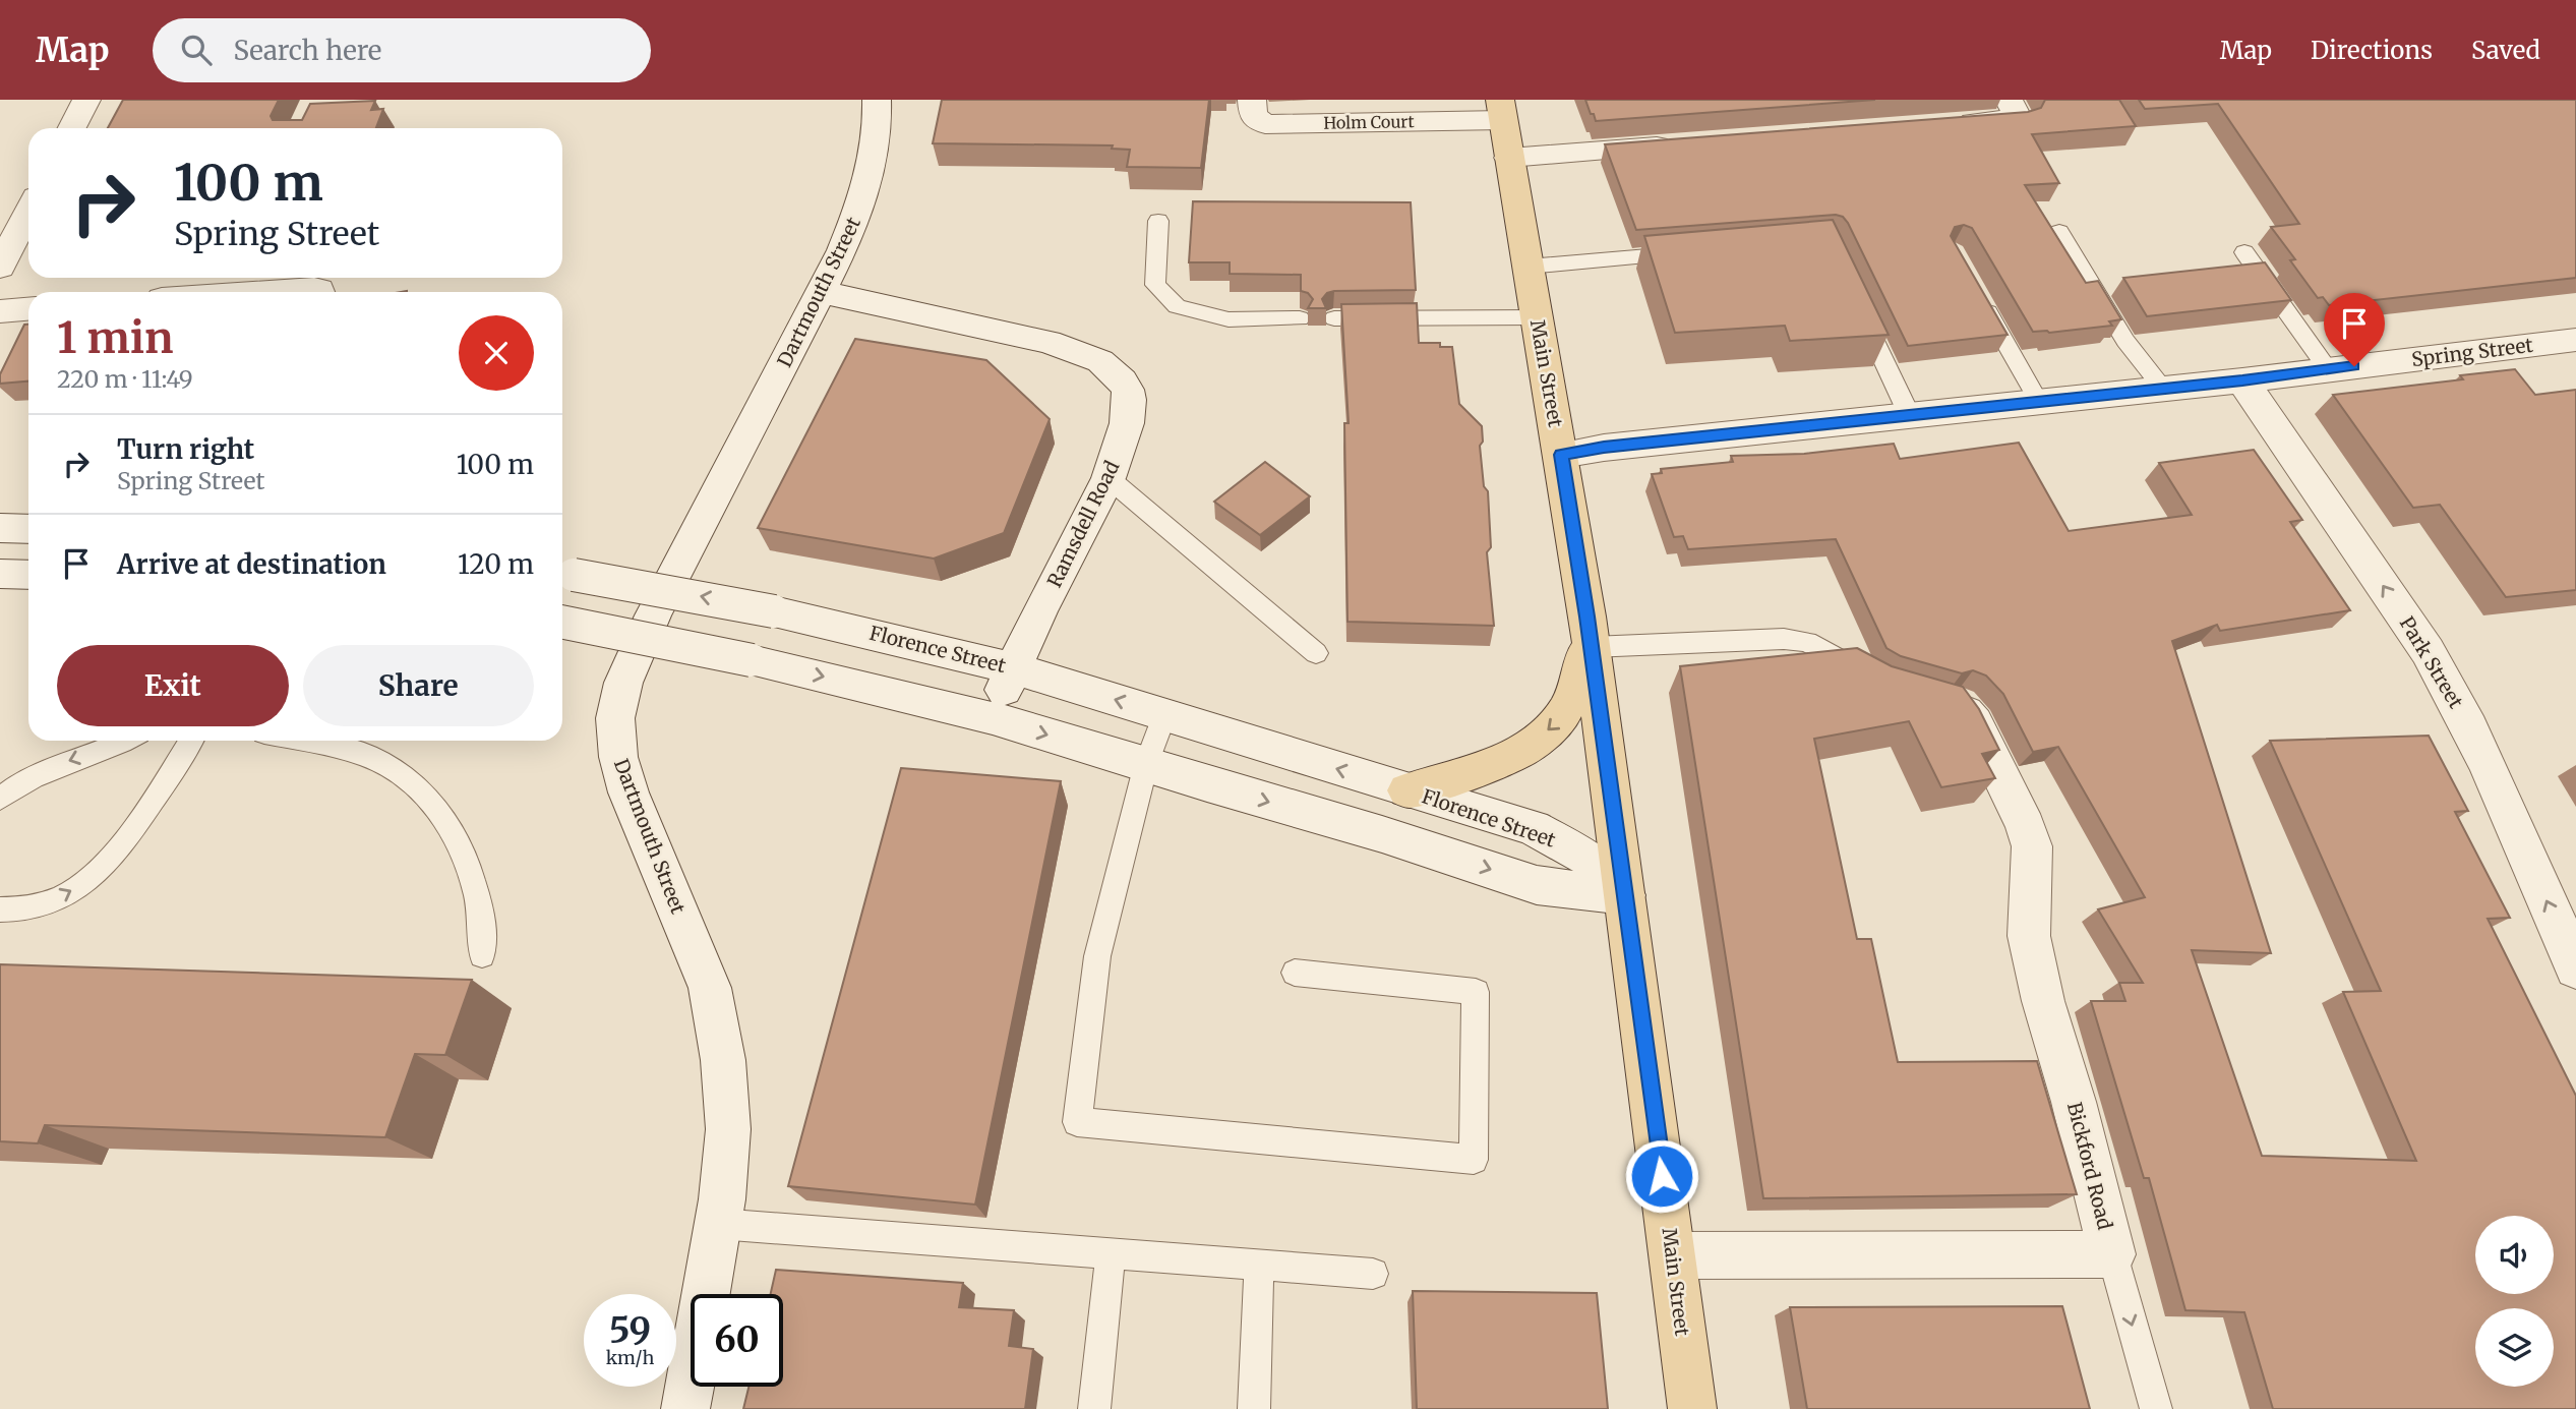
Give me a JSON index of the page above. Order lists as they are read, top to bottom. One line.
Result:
{"streets":{"main road":["Main Street"],"street":["Holm Court","Dartmouth Street","Spring Street","Ramsdell Road","Florence Street","Park Street","Bickford Road"]},"crossings":[["Holm Court","Main Street"],["Dartmouth Street","Ramsdell Road"],["Spring Street","Main Street"],["Spring Street","Park Street"],["Main Street","Florence Street"],["Main Street","Bickford Road"],["Ramsdell Road","Florence Street"]],"one_way":["Park Street"],"page":{"header":"Map","search":"Search here","nav":["Map","Directions","Saved"],"turn":["100 m","Spring Street"],"heading":["1 min","220 m · 11:49"],"list":[{"name":"Turn right","note":"Spring Street","value":"100 m"},{"name":"Arrive at destination","value":"120 m"}],"buttons":["Exit","Share"],"speed":"59 km/h","limit":"60"}}
